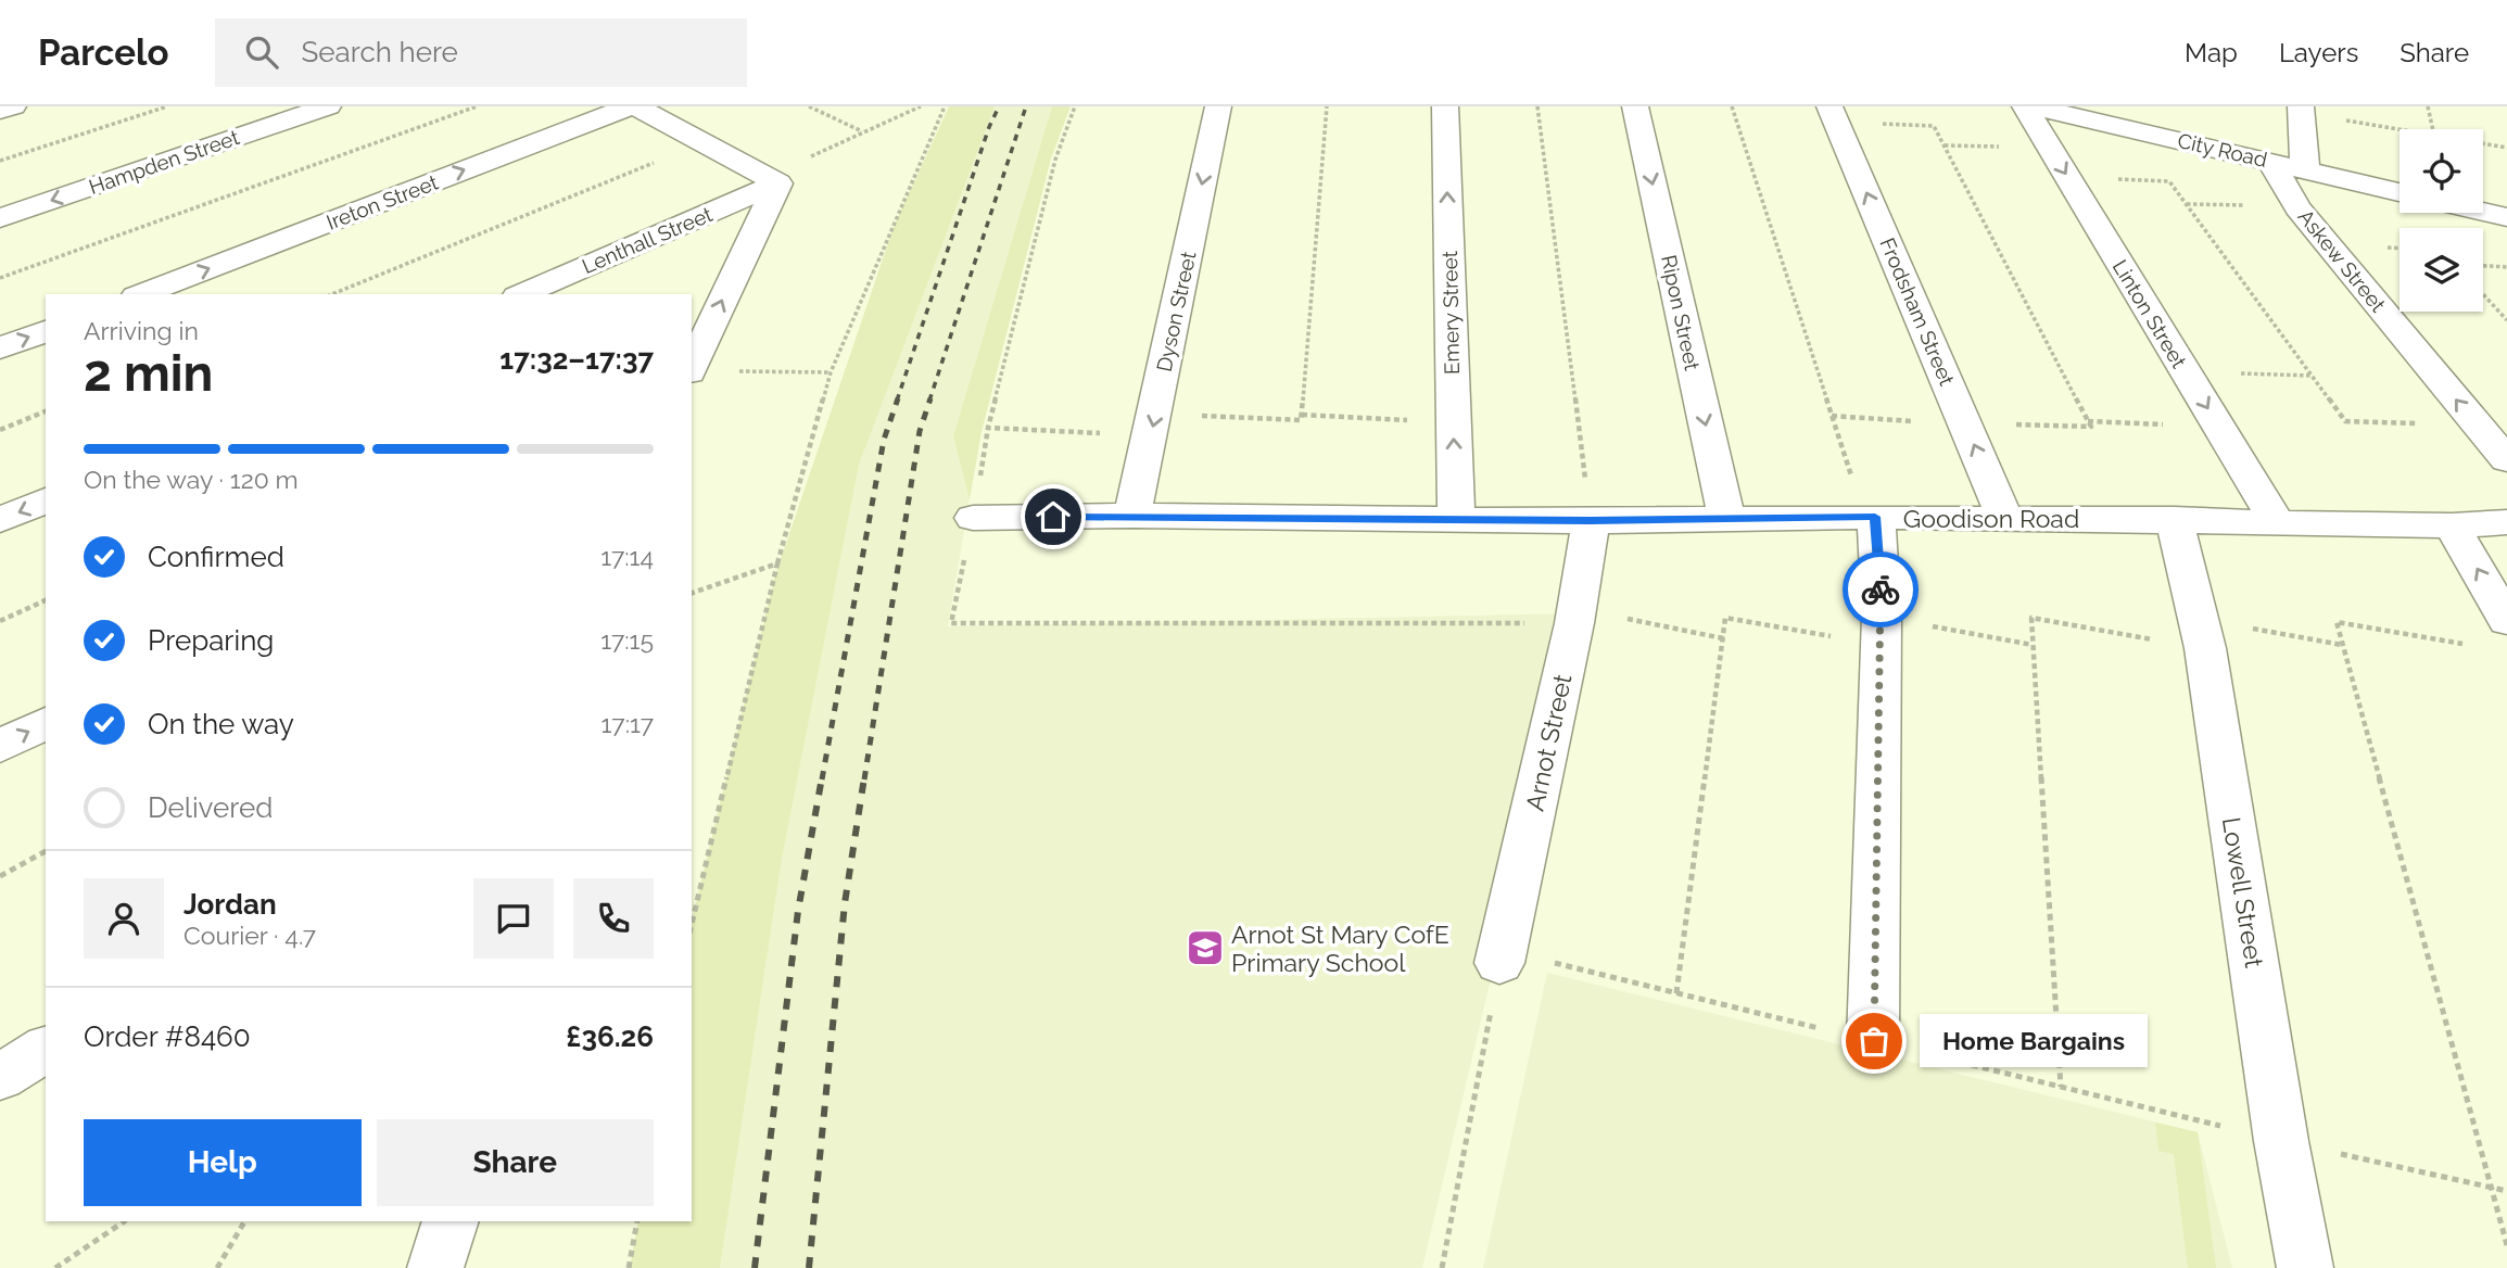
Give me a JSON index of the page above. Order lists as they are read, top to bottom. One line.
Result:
{"streets":{"street":["City Road","Hampden Street","Ireton Street","Lenthall Street","Askew Street","Dyson Street","Frodsham Street","Emery Street","Ripon Street","Linton Street","Goodison Road","Arnot Street","Lowell Street"]},"crossings":[["City Road","Askew Street"],["Dyson Street","Goodison Road"],["Frodsham Street","Goodison Road"],["Emery Street","Goodison Road"],["Ripon Street","Goodison Road"],["Linton Street","Goodison Road"],["Goodison Road","Arnot Street"],["Goodison Road","Lowell Street"]],"one_way":["Hampden Street","Ireton Street","Askew Street","Dyson Street","Frodsham Street","Emery Street","Ripon Street"],"places":{"school or university":["Arnot St Mary CofE Primary School"],"other":["Home Bargains"]},"page":{"header":"Parcelo","search":"Search here","nav":["Map","Layers","Share"],"heading":["2 min","Arriving in","17:32–17:37"],"panel":["Jordan","Courier · 4.7","Order #8460","£36.26"],"bar":"On the way · 120 m","list":[["Confirmed","17:14"],["Preparing","17:15"],["On the way","17:17"],"Delivered"],"bubble":"Home Bargains","buttons":["Help","Share"]}}
